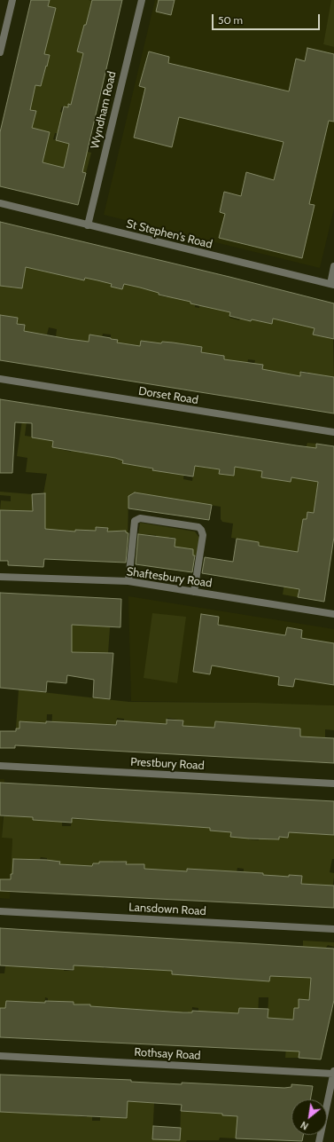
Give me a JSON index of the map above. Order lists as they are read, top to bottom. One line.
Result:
{"streets":{"street":["Wyndham Road","St Stephen's Road","Dorset Road","Shaftesbury Road","Prestbury Road","Lansdown Road","Rothsay Road"]},"crossings":[["Wyndham Road","St Stephen's Road"]],"scale_bar":"50 m","north":"bottom left"}
